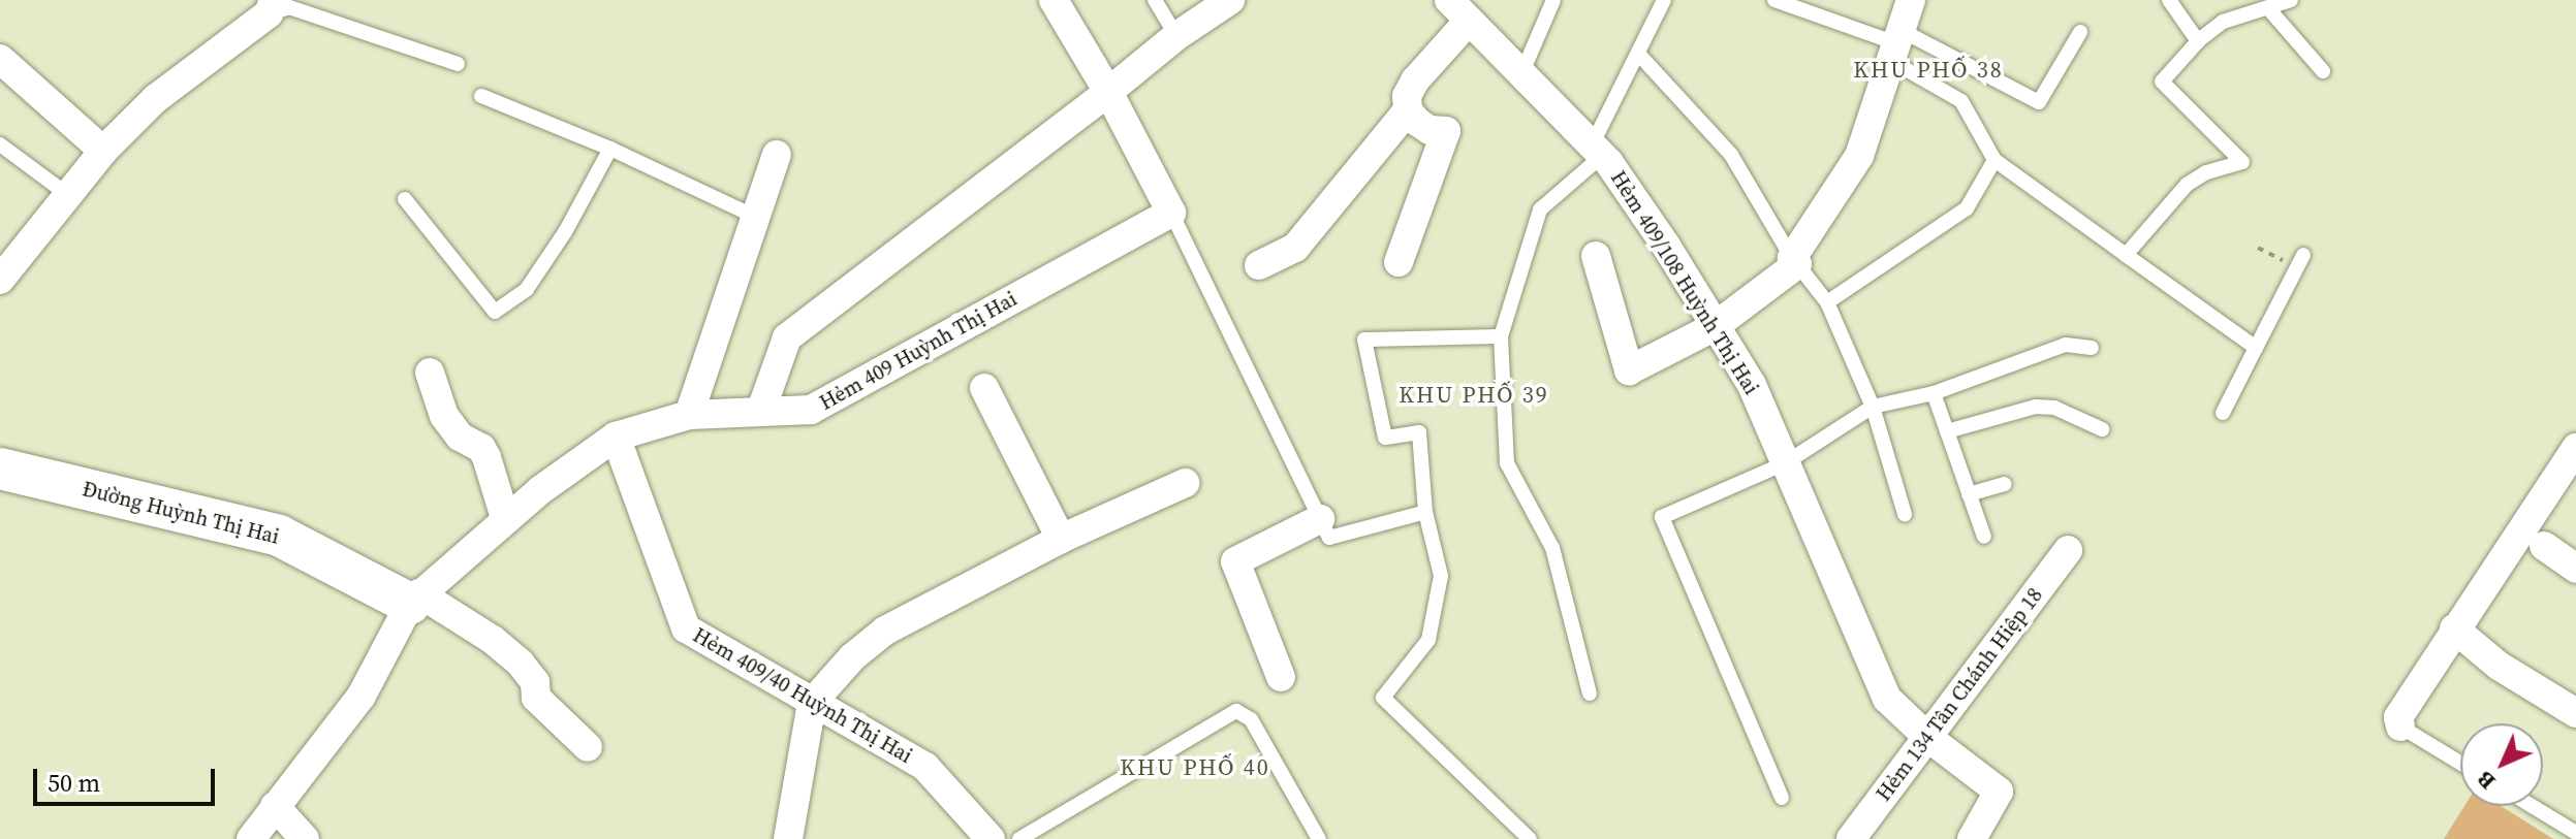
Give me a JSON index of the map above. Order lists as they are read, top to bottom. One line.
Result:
{"streets":{"street":["Hẻm 409/108 Huỳnh Thị Hai","Hẻm 409 Huỳnh Thị Hai","Đường Huỳnh Thị Hai","Hẻm 134 Tân Chánh Hiệp 18","Hẻm 409/40 Huỳnh Thị Hai"]},"crossings":[["Hẻm 409/108 Huỳnh Thị Hai","Hẻm 134 Tân Chánh Hiệp 18"],["Hẻm 409 Huỳnh Thị Hai","Đường Huỳnh Thị Hai"],["Hẻm 409 Huỳnh Thị Hai","Hẻm 409/40 Huỳnh Thị Hai"]],"districts":["KHU PHỐ 38","KHU PHỐ 39","KHU PHỐ 40"],"scale_bar":"50 m","north":"bottom left"}
